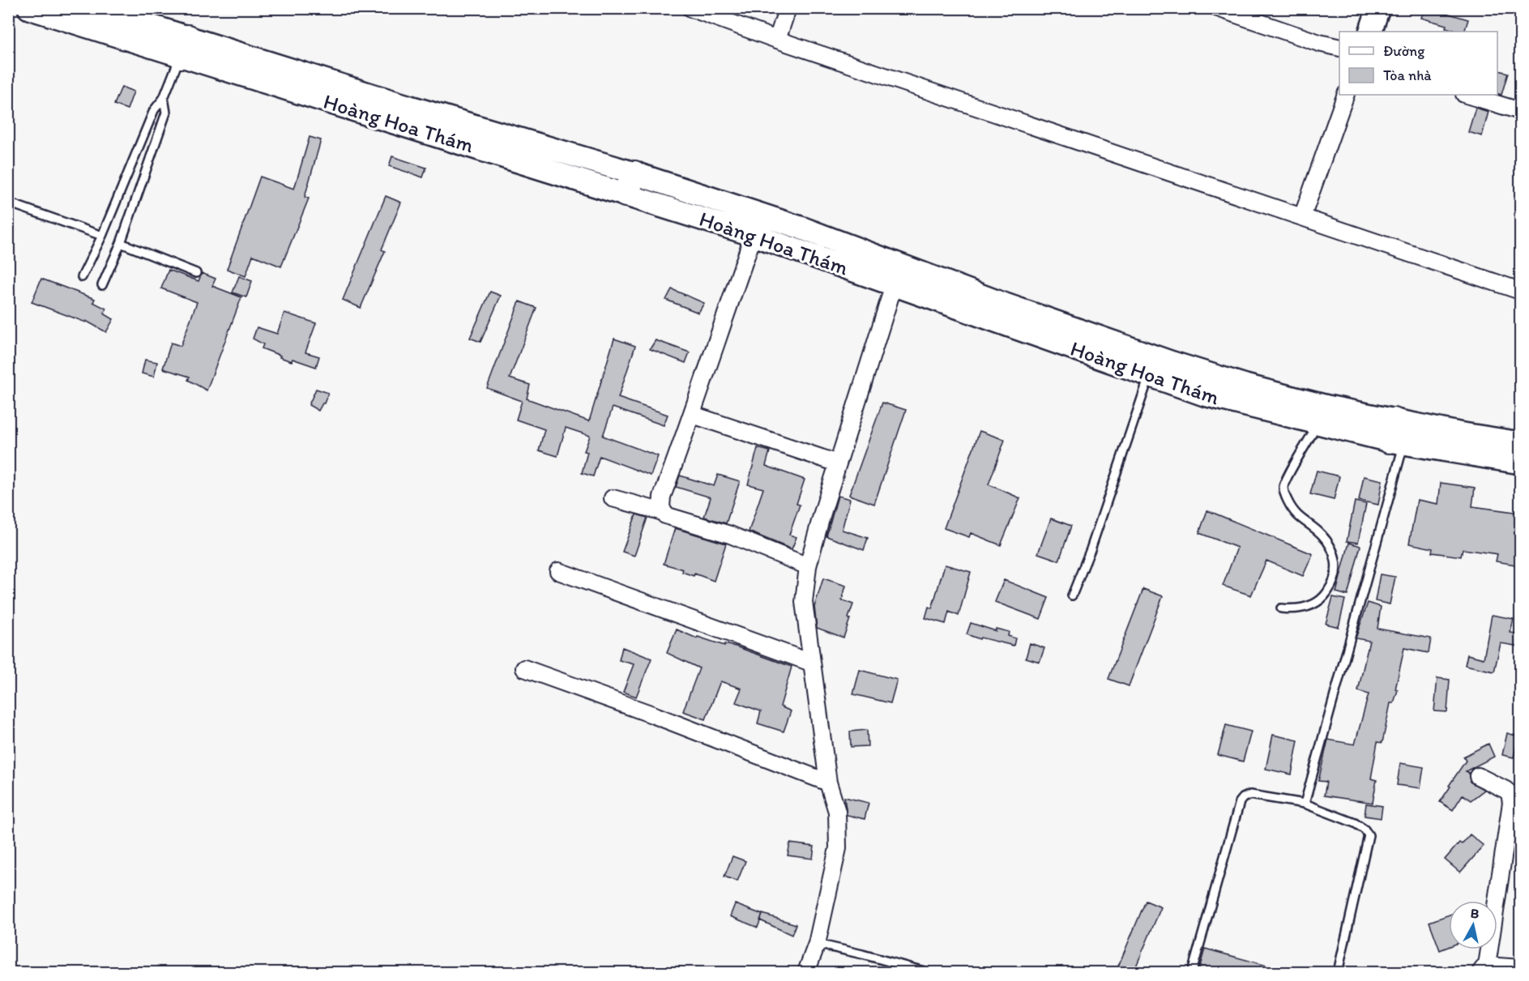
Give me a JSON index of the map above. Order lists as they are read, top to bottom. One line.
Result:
{"streets":{"main road":["Hoàng Hoa Thám"]},"legend":["Đường","Tòa nhà"],"north":"top"}
